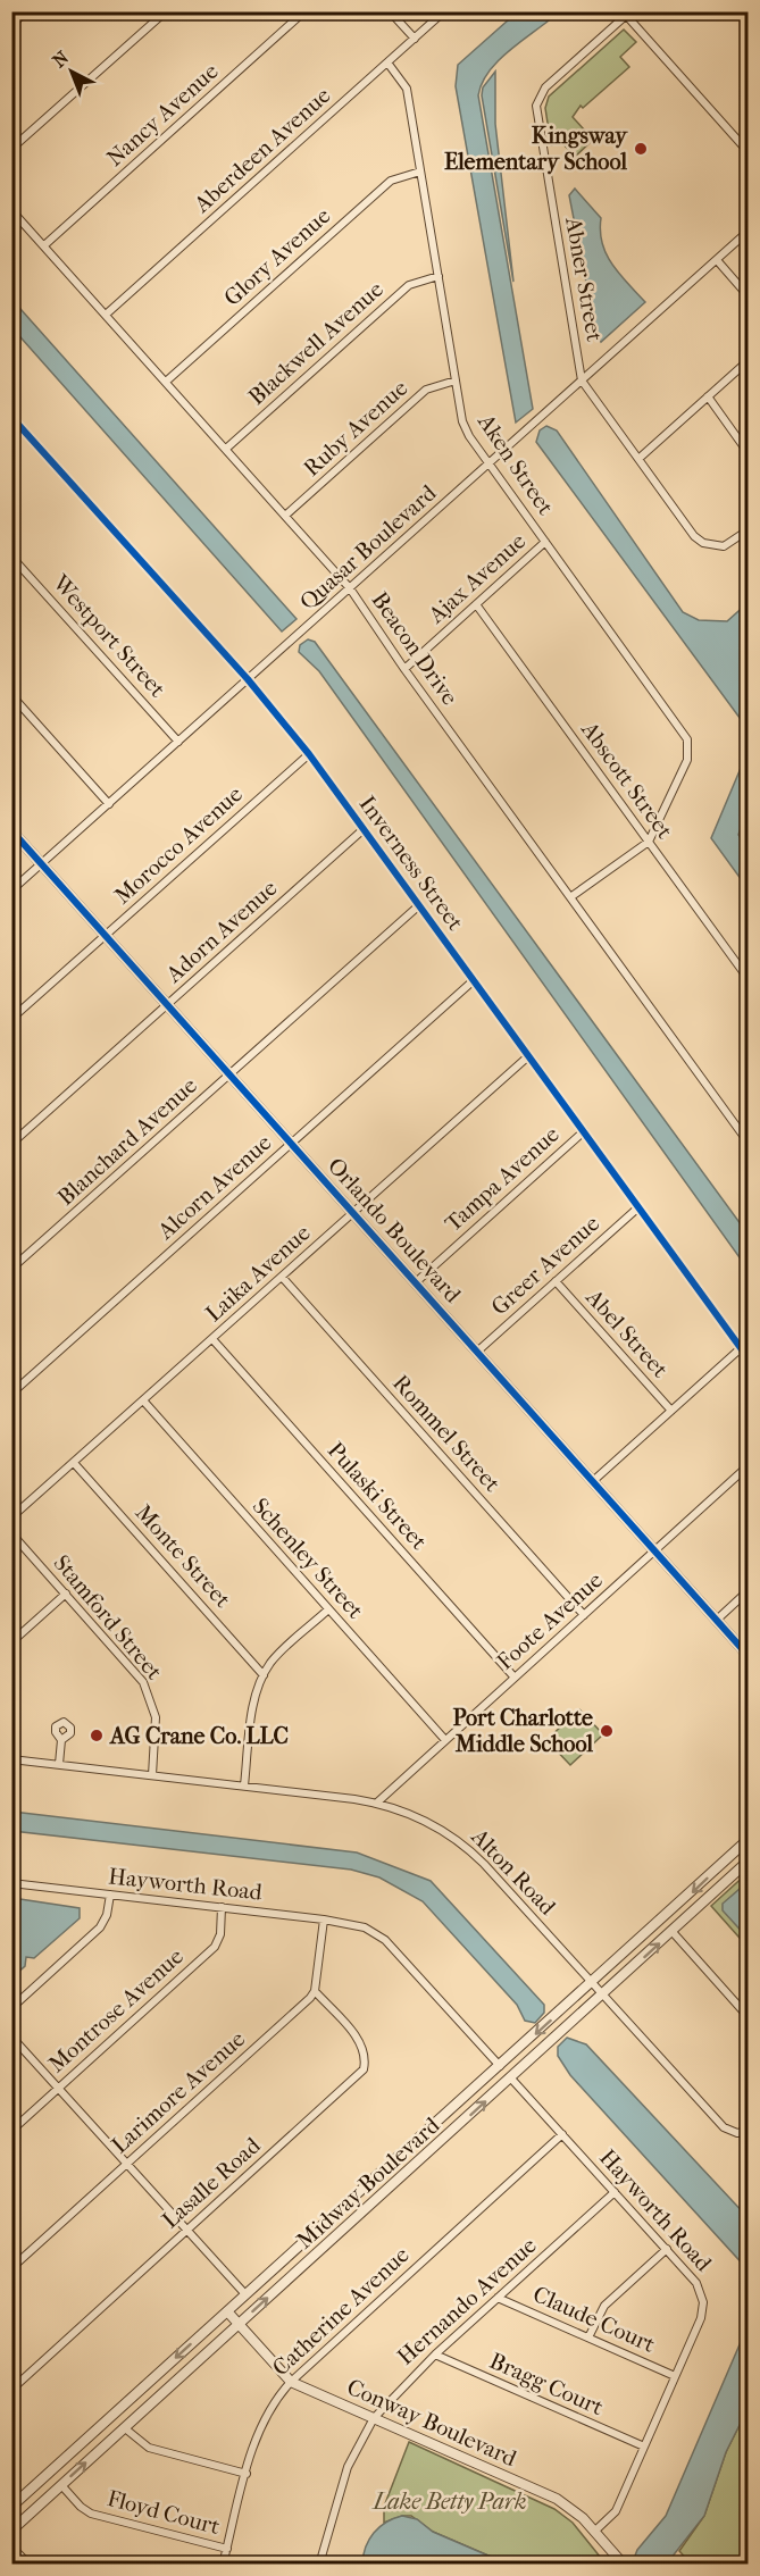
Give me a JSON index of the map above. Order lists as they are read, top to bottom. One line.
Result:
{"streets":{"street":["Nancy Avenue","Aberdeen Avenue","Glory Avenue","Abner Street","Blackwell Avenue","Ruby Avenue","Aken Street","Quasar Boulevard","Ajax Avenue","Westport Street","Beacon Drive","Abscott Street","Morocco Avenue","Inverness Street","Adorn Avenue","Blanchard Avenue","Tampa Avenue","Alcorn Avenue","Orlando Boulevard","Greer Avenue","Laika Avenue","Abel Street","Rommel Street","Pulaski Street","Monte Street","Schenley Street","Stamford Street","Foote Avenue","Alton Road","Hayworth Road","Montrose Avenue","Larimore Avenue","Lasalle Road","Midway Boulevard","Hernando Avenue","Catherine Avenue","Claude Court","Bragg Court","Conway Boulevard","Floyd Court"]},"crossings":[["Nancy Avenue","Beacon Drive"],["Aberdeen Avenue","Aken Street"],["Aberdeen Avenue","Beacon Drive"],["Glory Avenue","Aken Street"],["Glory Avenue","Beacon Drive"],["Abner Street","Quasar Boulevard"],["Blackwell Avenue","Aken Street"],["Blackwell Avenue","Beacon Drive"],["Ruby Avenue","Aken Street"],["Ruby Avenue","Beacon Drive"],["Aken Street","Quasar Boulevard"],["Aken Street","Ajax Avenue"],["Aken Street","Abscott Street"],["Quasar Boulevard","Westport Street"],["Quasar Boulevard","Beacon Drive"],["Quasar Boulevard","Inverness Street"],["Quasar Boulevard","Orlando Boulevard"],["Ajax Avenue","Beacon Drive"],["Ajax Avenue","Abscott Street"],["Morocco Avenue","Inverness Street"],["Morocco Avenue","Orlando Boulevard"],["Inverness Street","Adorn Avenue"],["Inverness Street","Blanchard Avenue"],["Inverness Street","Tampa Avenue"],["Inverness Street","Alcorn Avenue"],["Inverness Street","Greer Avenue"],["Inverness Street","Laika Avenue"],["Adorn Avenue","Orlando Boulevard"],["Blanchard Avenue","Orlando Boulevard"],["Tampa Avenue","Orlando Boulevard"],["Alcorn Avenue","Orlando Boulevard"],["Orlando Boulevard","Greer Avenue"],["Orlando Boulevard","Laika Avenue"],["Orlando Boulevard","Foote Avenue"],["Greer Avenue","Abel Street"],["Laika Avenue","Rommel Street"],["Laika Avenue","Pulaski Street"],["Laika Avenue","Monte Street"],["Laika Avenue","Schenley Street"],["Rommel Street","Foote Avenue"],["Pulaski Street","Foote Avenue"],["Schenley Street","Foote Avenue"],["Stamford Street","Alton Road"],["Foote Avenue","Alton Road"],["Alton Road","Midway Boulevard"],["Hayworth Road","Montrose Avenue"],["Hayworth Road","Midway Boulevard"],["Hayworth Road","Hernando Avenue"],["Hayworth Road","Catherine Avenue"],["Hayworth Road","Claude Court"],["Hayworth Road","Bragg Court"],["Hayworth Road","Conway Boulevard"],["Larimore Avenue","Lasalle Road"],["Midway Boulevard","Conway Boulevard"],["Midway Boulevard","Floyd Court"],["Hernando Avenue","Claude Court"],["Hernando Avenue","Bragg Court"],["Hernando Avenue","Conway Boulevard"],["Catherine Avenue","Conway Boulevard"],["Catherine Avenue","Floyd Court"]],"parks":["Lake Betty Park"],"places":["Kingsway Elementary School","Port Charlotte Middle School","AG Crane Co. LLC"],"north":"top left"}
